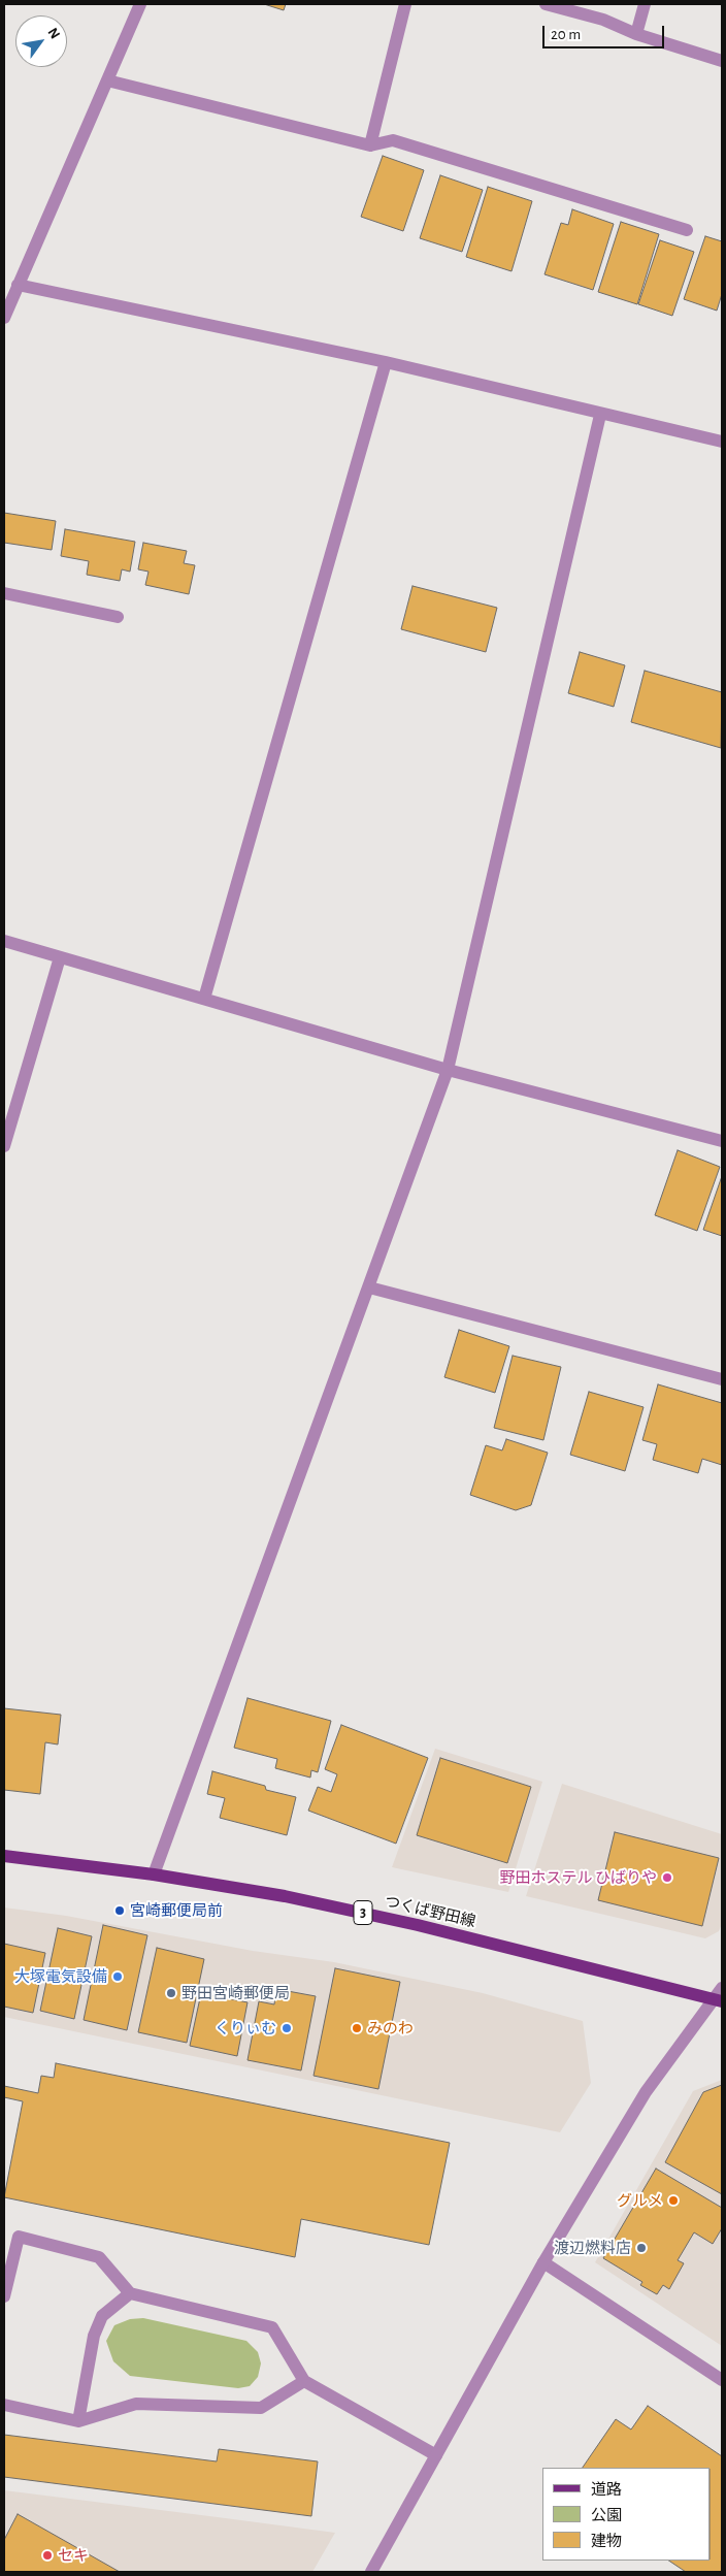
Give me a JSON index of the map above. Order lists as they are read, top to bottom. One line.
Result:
{"streets":{"main road":["つくば野田線","3"]},"places":["野田ホステル ひばりや","宮崎郵便局前","大塚電気設備","野田宮崎郵便局","くりぃむ","みのわ","グルメ","渡辺燃料店","セキ"],"legend":["道路","公園","建物"],"scale_bar":"20 m","north":"top right"}
